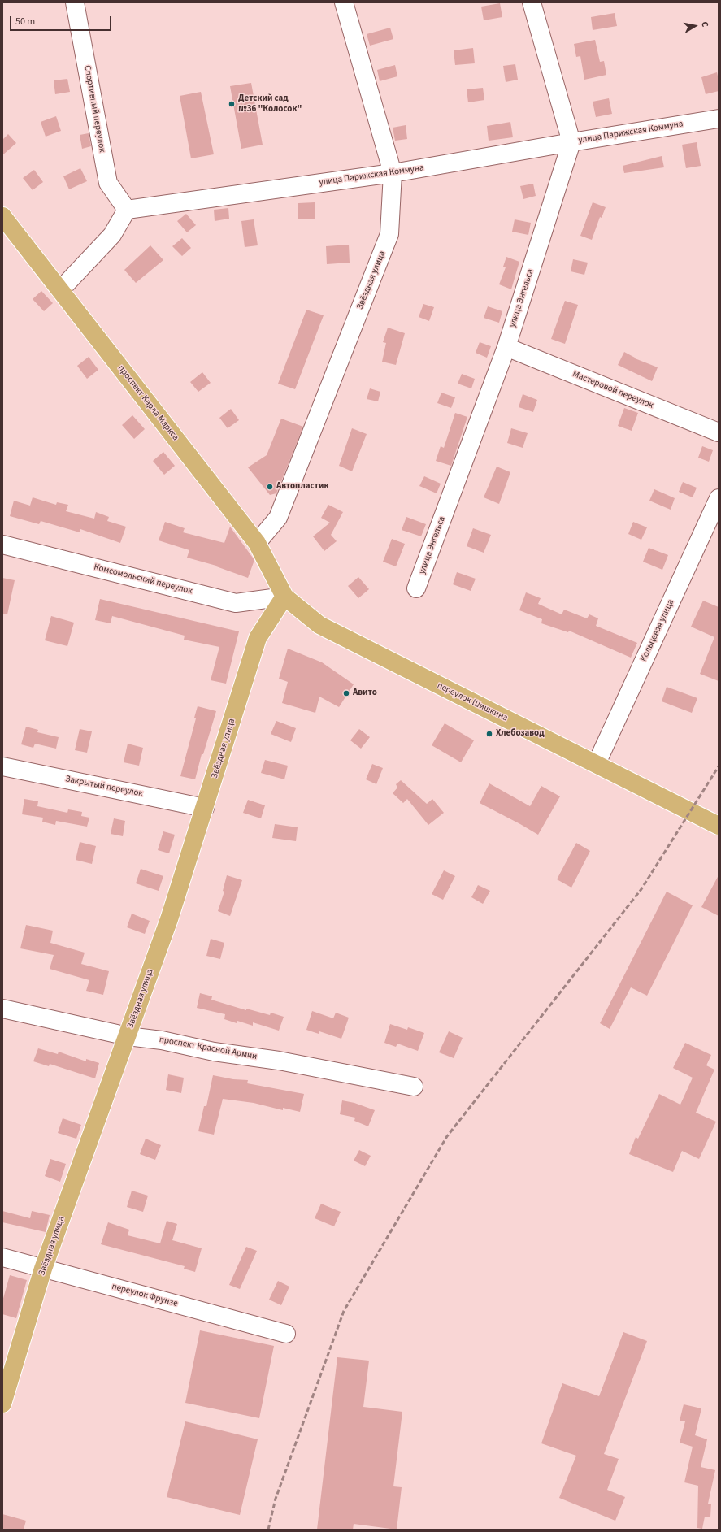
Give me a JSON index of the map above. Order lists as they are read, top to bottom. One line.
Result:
{"streets":{"main road":["Звёздная улица","проспект Карла Маркса","переулок Шишкина"],"street":["Спортивный переулок","улица Парижская Коммуна","улица Энгельса","Мастеровой переулок","Комсомольский переулок","Кольцевая улица","Закрытый переулок","проспект Красной Армии","переулок Фрунзе"]},"crossings":[["Спортивный переулок","улица Парижская Коммуна"],["улица Парижская Коммуна","Звёздная улица"],["улица Парижская Коммуна","улица Энгельса"],["Звёздная улица","проспект Карла Маркса"],["Звёздная улица","Комсомольский переулок"],["Звёздная улица","переулок Шишкина"],["Звёздная улица","Закрытый переулок"],["Звёздная улица","проспект Красной Армии"],["Звёздная улица","переулок Фрунзе"],["улица Энгельса","Мастеровой переулок"],["проспект Карла Маркса","Комсомольский переулок"],["проспект Карла Маркса","переулок Шишкина"],["Комсомольский переулок","переулок Шишкина"],["Кольцевая улица","переулок Шишкина"]],"places":["Детский сад №36 \"Колосок\"","Автопластик","Авито","Хлебозавод"],"scale_bar":"50 m","north":"right"}
